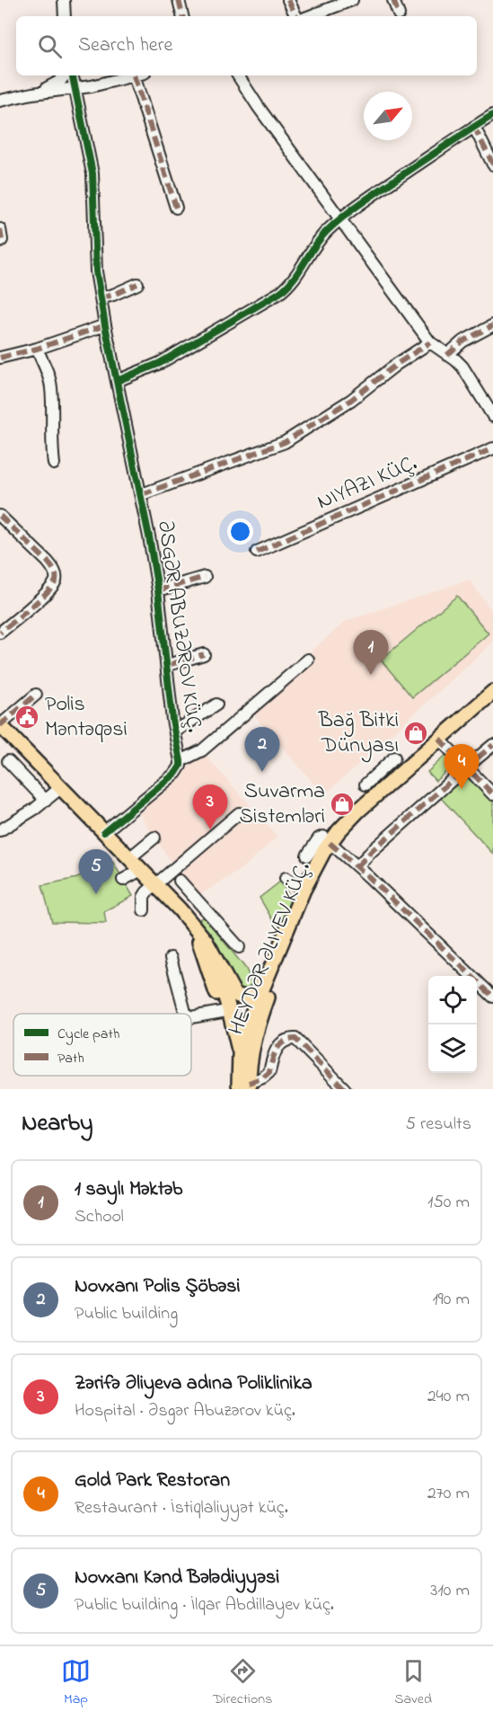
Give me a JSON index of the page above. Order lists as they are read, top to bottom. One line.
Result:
{"streets":{"main road":["HEYDƏR ƏLIYEV KÜÇ."],"street":["NIYAZI KÜÇ.","ƏSGƏR ABUZƏROV KÜÇ."]},"places":{"public building":["Polis Məntəqəsi"],"shop":["Bağ Bitki Dünyası","Suvarma Sistemləri"]},"legend":["Cycle path","Path"],"north":"top right","page":{"search":"Search here","pins":["1","2","4","3","5"],"heading":["Nearby","5 results"],"list":[{"mark":"1","name":"1 saylı Məktəb","note":"School","value":"150 m"},{"mark":"2","name":"Novxanı Polis Şöbəsi","note":"Public building","value":"190 m"},{"mark":"3","name":"Zərifə Əliyeva adına Poliklinika","note":"Hospital · Əsgər Abuzərov küç.","value":"240 m"},{"mark":"4","name":"Gold Park Restoran","note":"Restaurant · İstiqlaliyyət küç.","value":"270 m"},{"mark":"5","name":"Novxanı Kənd Bələdiyyəsi","note":"Public building · İlqar Abdillayev küç.","value":"310 m"}],"nav":["Map","Directions","Saved"]}}
